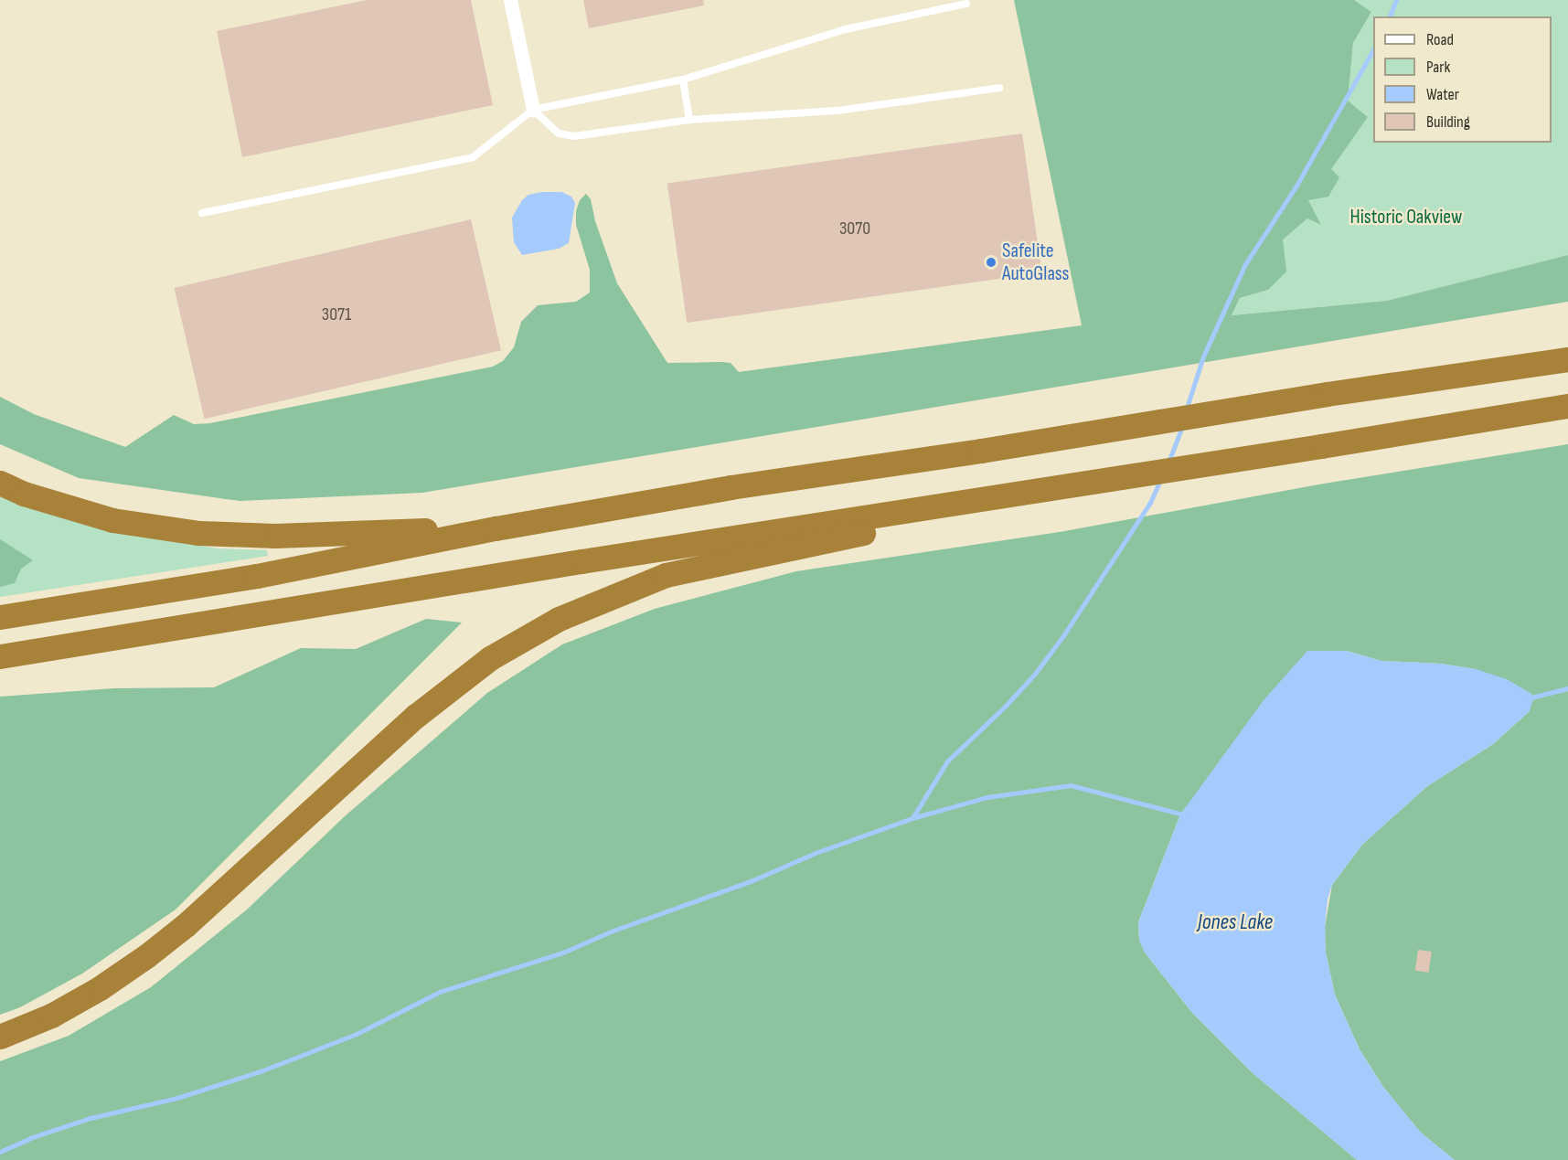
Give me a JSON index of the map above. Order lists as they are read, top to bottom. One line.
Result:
{"water":["Jones Lake"],"parks":["Historic Oakview"],"places":["Safelite AutoGlass"],"house_numbers":["3070","3071"],"legend":["Road","Park","Water","Building"]}
